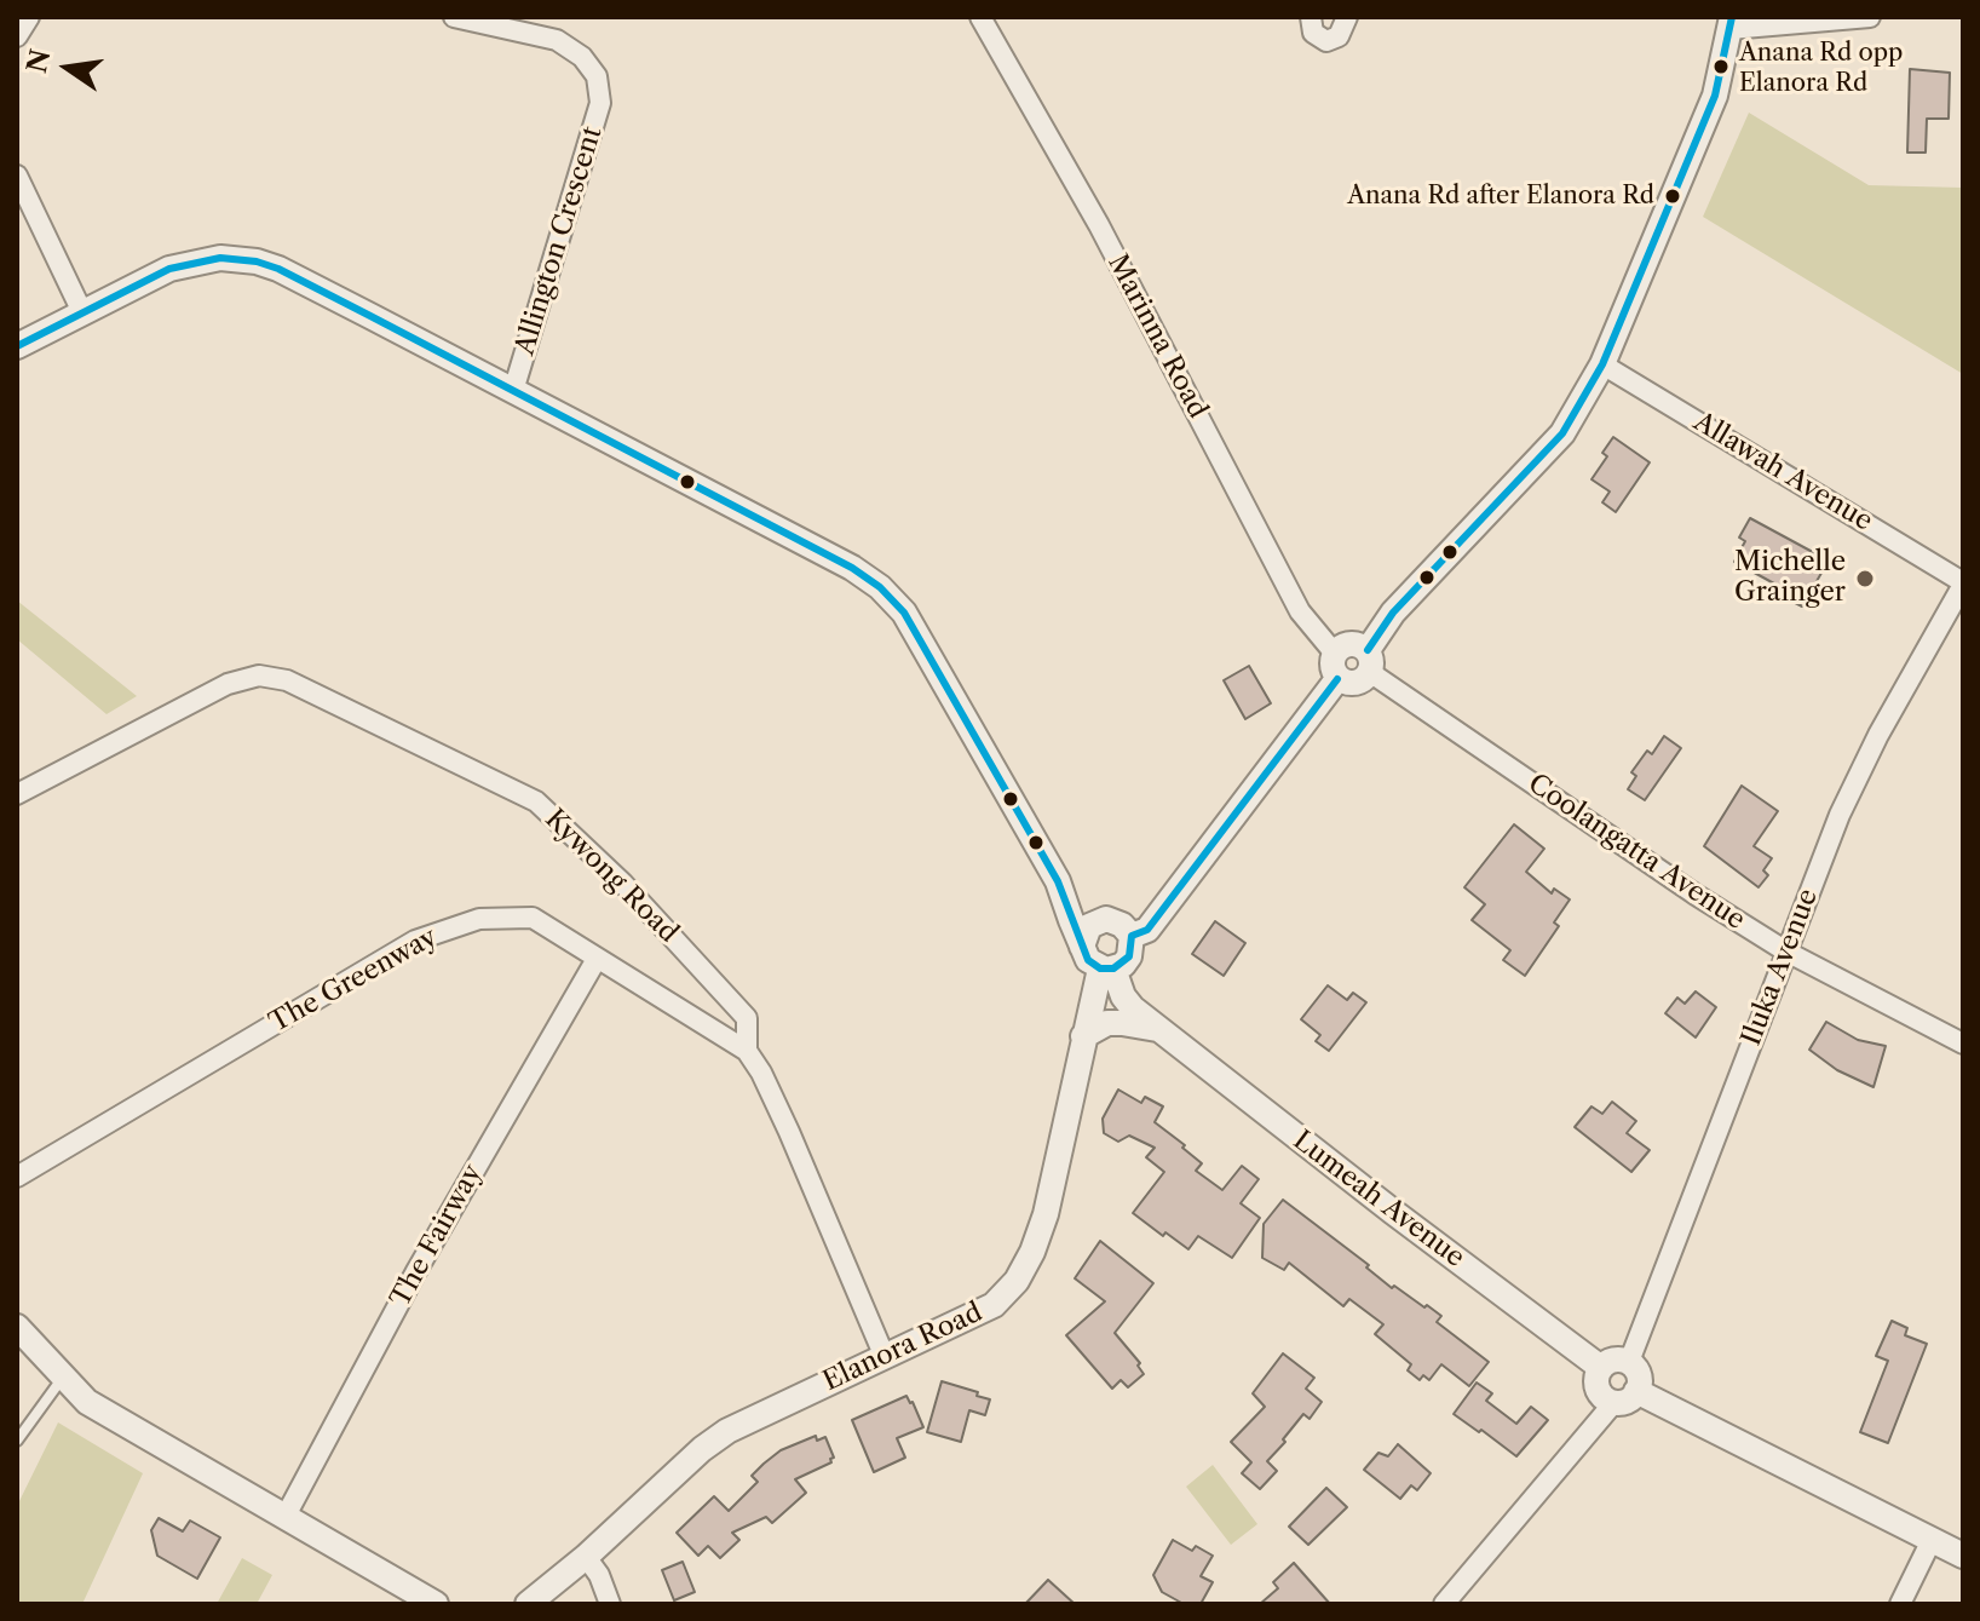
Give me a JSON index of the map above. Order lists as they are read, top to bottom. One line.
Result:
{"streets":{"street":["Allington Crescent","Marinna Road","Allawah Avenue","Coolangatta Avenue","Kywong Road","Iluka Avenue","The Greenway","Lumeah Avenue","The Fairway","Elanora Road"]},"crossings":[["Marinna Road","Coolangatta Avenue"],["Allawah Avenue","Iluka Avenue"],["Coolangatta Avenue","Iluka Avenue"],["Kywong Road","The Greenway"],["Kywong Road","Elanora Road"],["Iluka Avenue","Lumeah Avenue"],["The Greenway","The Fairway"],["Lumeah Avenue","Elanora Road"]],"places":["Anana Rd opp Elanora Rd","Anana Rd after Elanora Rd","Michelle Grainger"],"north":"left"}
